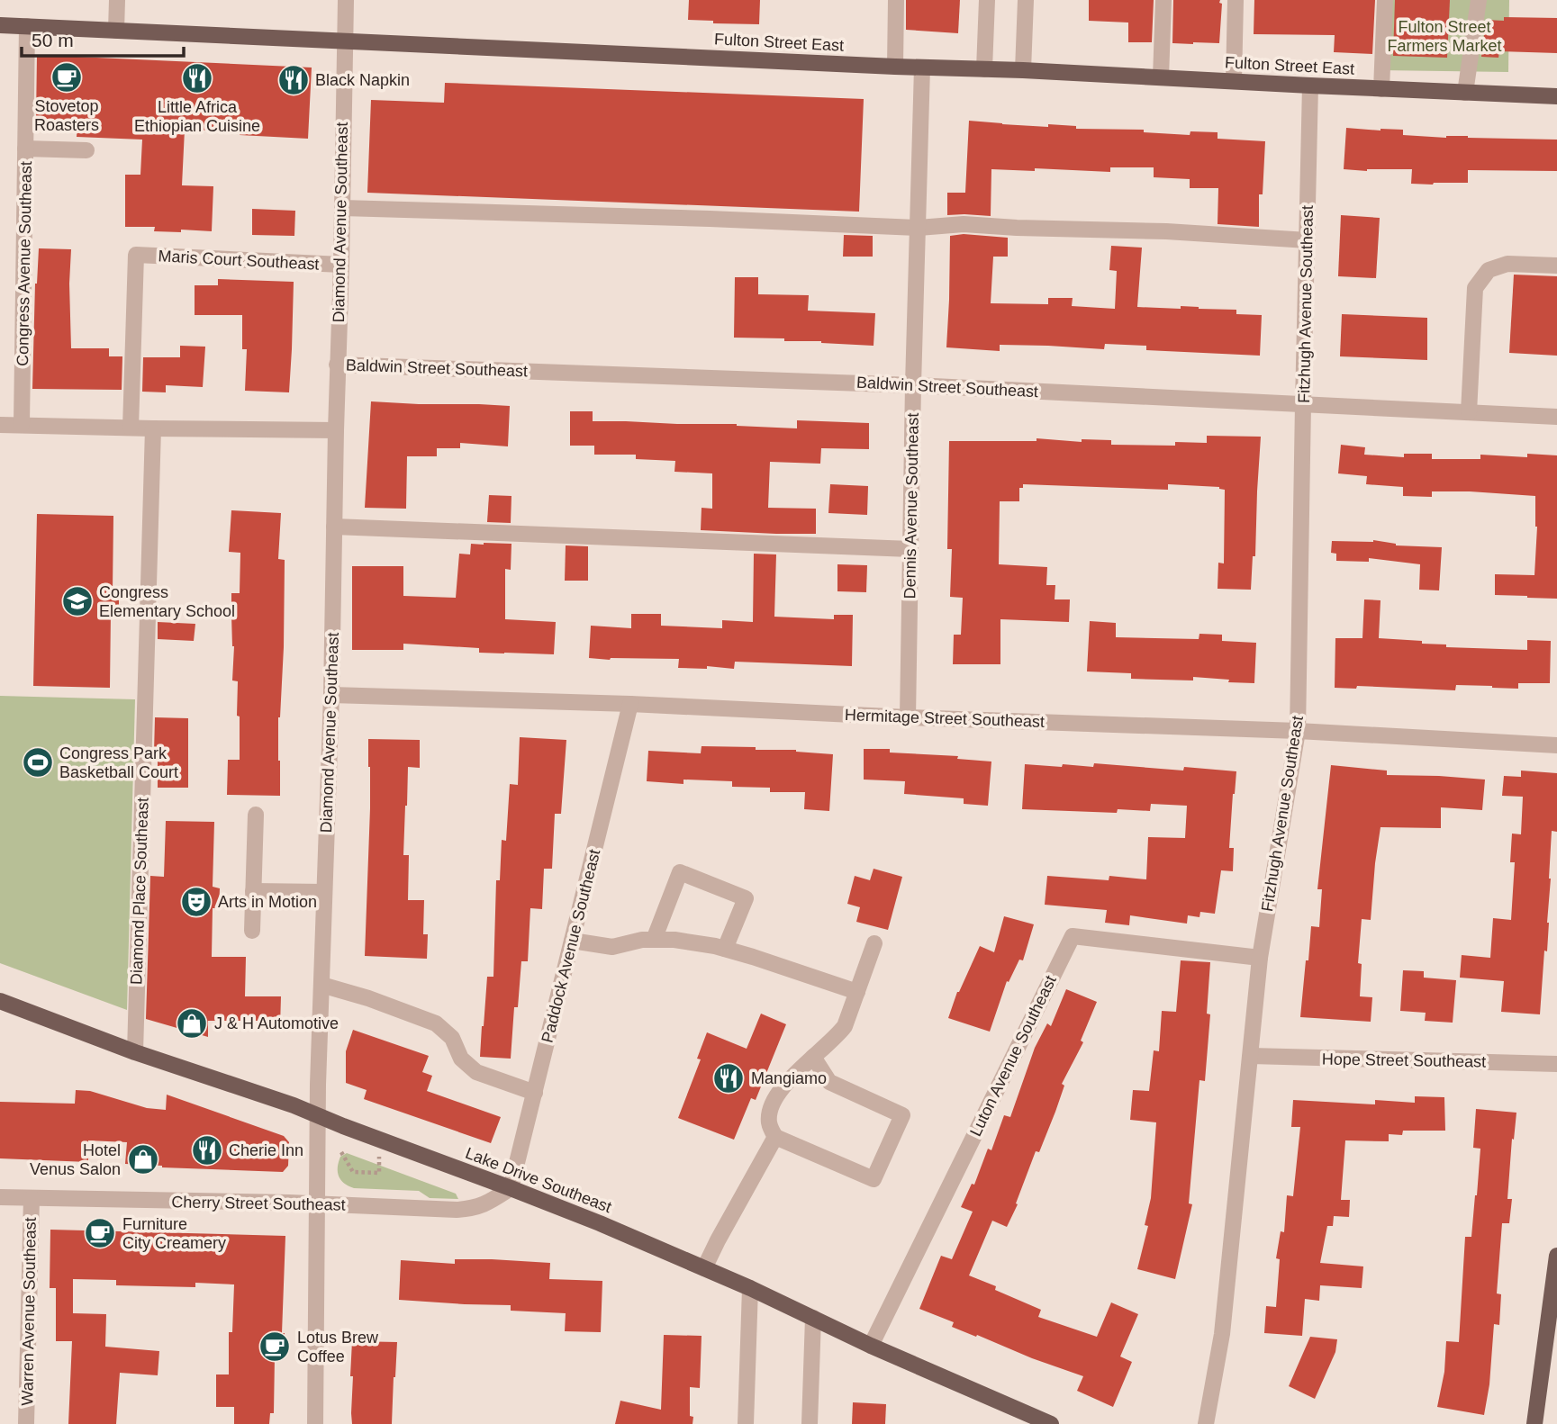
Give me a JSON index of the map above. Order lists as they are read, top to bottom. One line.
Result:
{"streets":{"main road":["Fulton Street East","Lake Drive Southeast"],"street":["Diamond Avenue Southeast","Maris Court Southeast","Congress Avenue Southeast","Fitzhugh Avenue Southeast","Baldwin Street Southeast","Dennis Avenue Southeast","Hermitage Street Southeast","Diamond Place Southeast","Paddock Avenue Southeast","Luton Avenue Southeast","Hope Street Southeast","Cherry Street Southeast","Warren Avenue Southeast"]},"crossings":[["Fulton Street East","Diamond Avenue Southeast"],["Fulton Street East","Congress Avenue Southeast"],["Fulton Street East","Fitzhugh Avenue Southeast"],["Fulton Street East","Dennis Avenue Southeast"],["Diamond Avenue Southeast","Maris Court Southeast"],["Diamond Avenue Southeast","Baldwin Street Southeast"],["Diamond Avenue Southeast","Hermitage Street Southeast"],["Diamond Avenue Southeast","Lake Drive Southeast"],["Diamond Avenue Southeast","Cherry Street Southeast"],["Fitzhugh Avenue Southeast","Baldwin Street Southeast"],["Fitzhugh Avenue Southeast","Hermitage Street Southeast"],["Fitzhugh Avenue Southeast","Luton Avenue Southeast"],["Fitzhugh Avenue Southeast","Hope Street Southeast"],["Baldwin Street Southeast","Dennis Avenue Southeast"],["Dennis Avenue Southeast","Hermitage Street Southeast"],["Hermitage Street Southeast","Paddock Avenue Southeast"],["Diamond Place Southeast","Lake Drive Southeast"],["Paddock Avenue Southeast","Lake Drive Southeast"],["Paddock Avenue Southeast","Cherry Street Southeast"],["Luton Avenue Southeast","Lake Drive Southeast"],["Lake Drive Southeast","Cherry Street Southeast"],["Cherry Street Southeast","Warren Avenue Southeast"]],"parks":["Fulton Street Farmers Market"],"places":{"cafe":["Stovetop Roasters","Furniture City Creamery","Lotus Brew Coffee"],"restaurant":["Little Africa Ethiopian Cuisine","Black Napkin","Mangiamo","Cherie Inn"],"school or university":["Congress Elementary School"],"sports":["Congress Park Basketball Court"],"theatre":["Arts in Motion"],"shop":["J & H Automotive","Hotel Venus Salon"]},"scale_bar":"50 m"}
